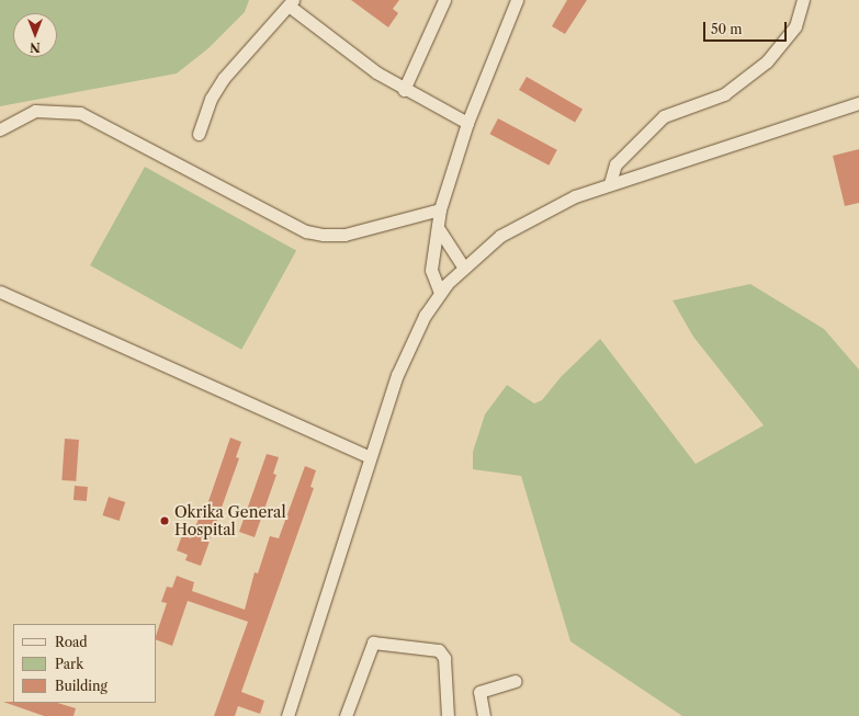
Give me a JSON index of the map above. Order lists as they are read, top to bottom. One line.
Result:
{"places":["Okrika General Hospital"],"legend":["Road","Park","Building"],"scale_bar":"50 m","north":"bottom"}
